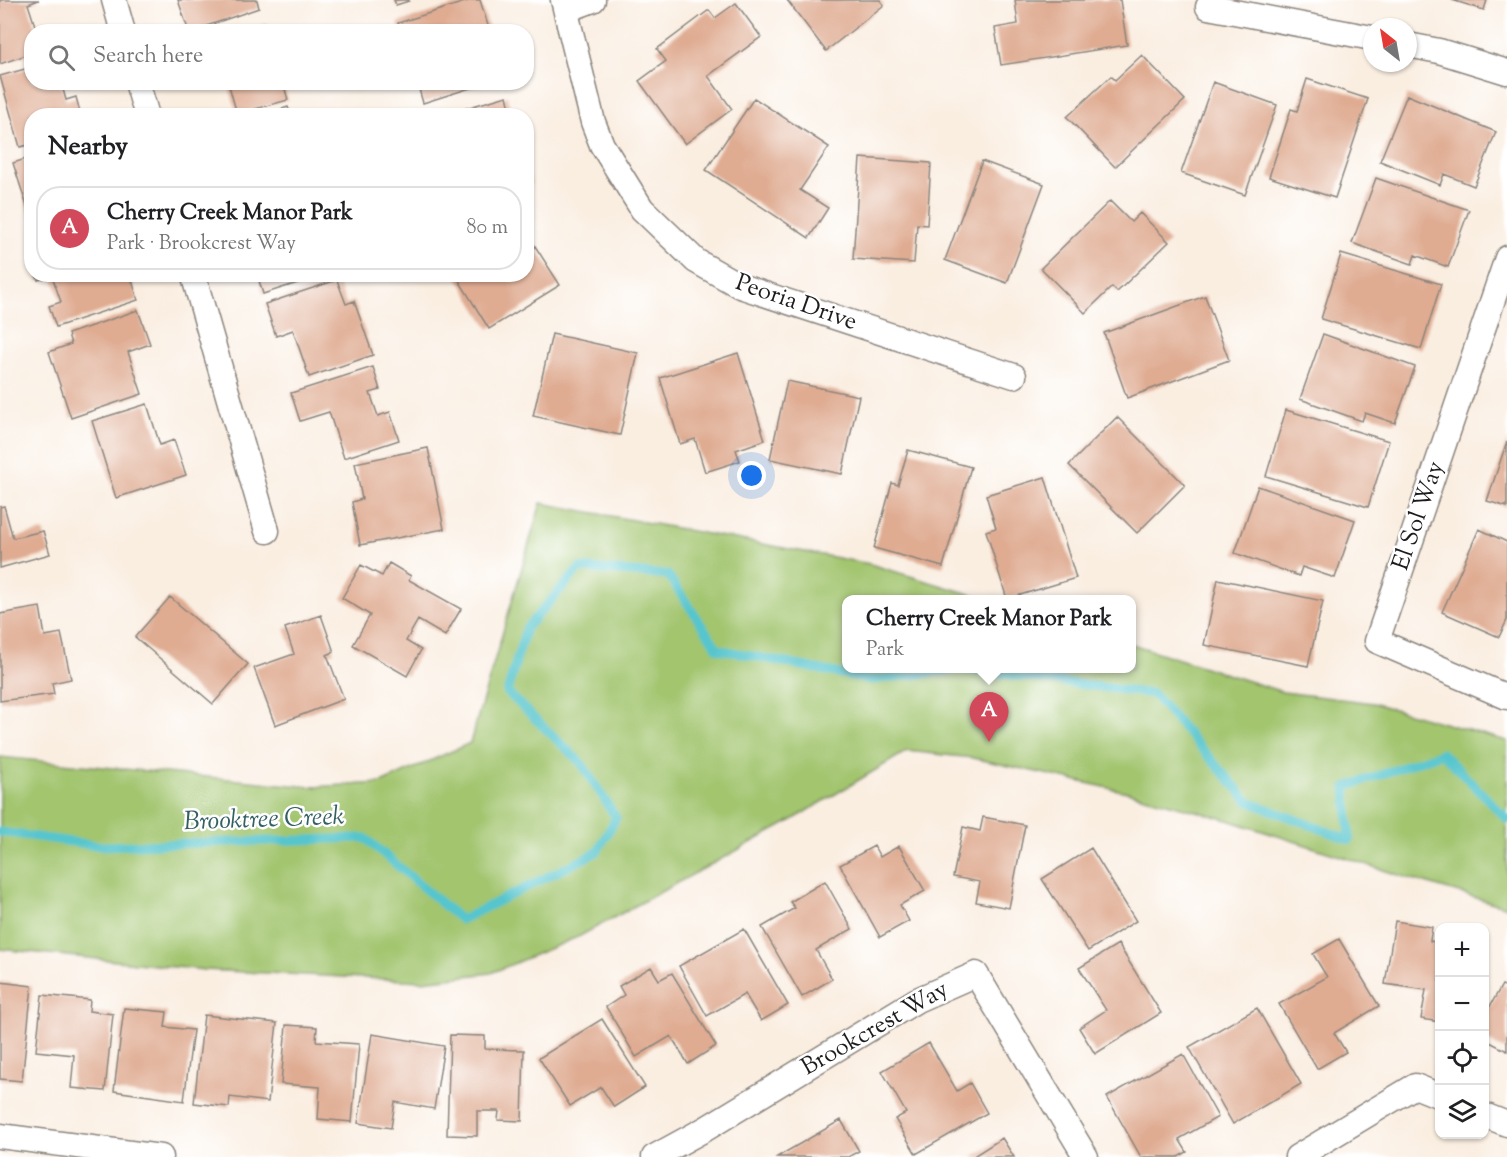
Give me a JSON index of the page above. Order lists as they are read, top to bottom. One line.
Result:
{"streets":{"street":["Peoria Drive","El Sol Way","Brookcrest Way"]},"water":["Brooktree Creek"],"north":"top left","page":{"search":"Search here","heading":"Nearby","list":[{"mark":"A","name":"Cherry Creek Manor Park","note":"Park · Brookcrest Way","value":"80 m"}],"popup":["Cherry Creek Manor Park","Park"],"pins":"A","map_buttons":["+","−"]}}
